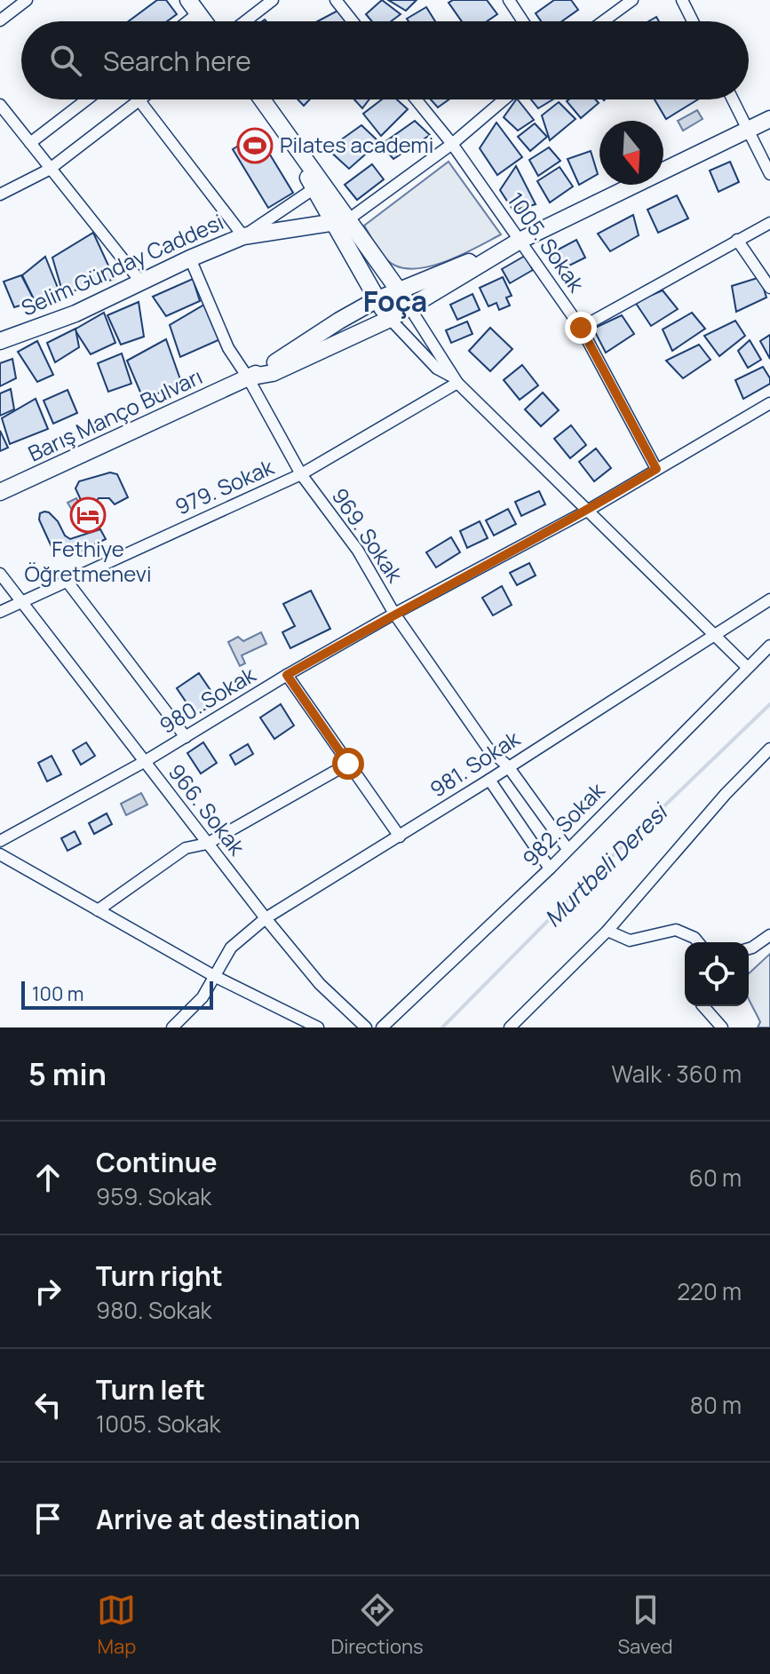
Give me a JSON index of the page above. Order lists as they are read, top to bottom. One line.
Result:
{"streets":{"main road":["Selim Günday Caddesi","Barış Manço Bulvarı"],"street":["1005. Sokak","979. Sokak","969. Sokak","980. Sokak","981. Sokak","966. Sokak","982. Sokak"]},"crossings":[["1005. Sokak","Barış Manço Bulvarı"],["1005. Sokak","980. Sokak"],["Selim Günday Caddesi","969. Sokak"],["Barış Manço Bulvarı","969. Sokak"],["979. Sokak","969. Sokak"],["979. Sokak","966. Sokak"],["969. Sokak","980. Sokak"],["969. Sokak","981. Sokak"],["969. Sokak","982. Sokak"],["980. Sokak","966. Sokak"],["981. Sokak","966. Sokak"]],"districts":["Foça"],"water":["Murtbeli Deresi"],"places":{"sports":["Pilates academi"],"hotel":["Fethiye Öğretmenevi"]},"scale_bar":"100 m","north":"bottom","page":{"search":"Search here","scale":"100 m","heading":["5 min","Walk · 360 m"],"list":[["Continue","959. Sokak","60 m"],["Turn right","980. Sokak","220 m"],["Turn left","1005. Sokak","80 m"],"Arrive at destination"],"nav":["Map","Directions","Saved"]}}
